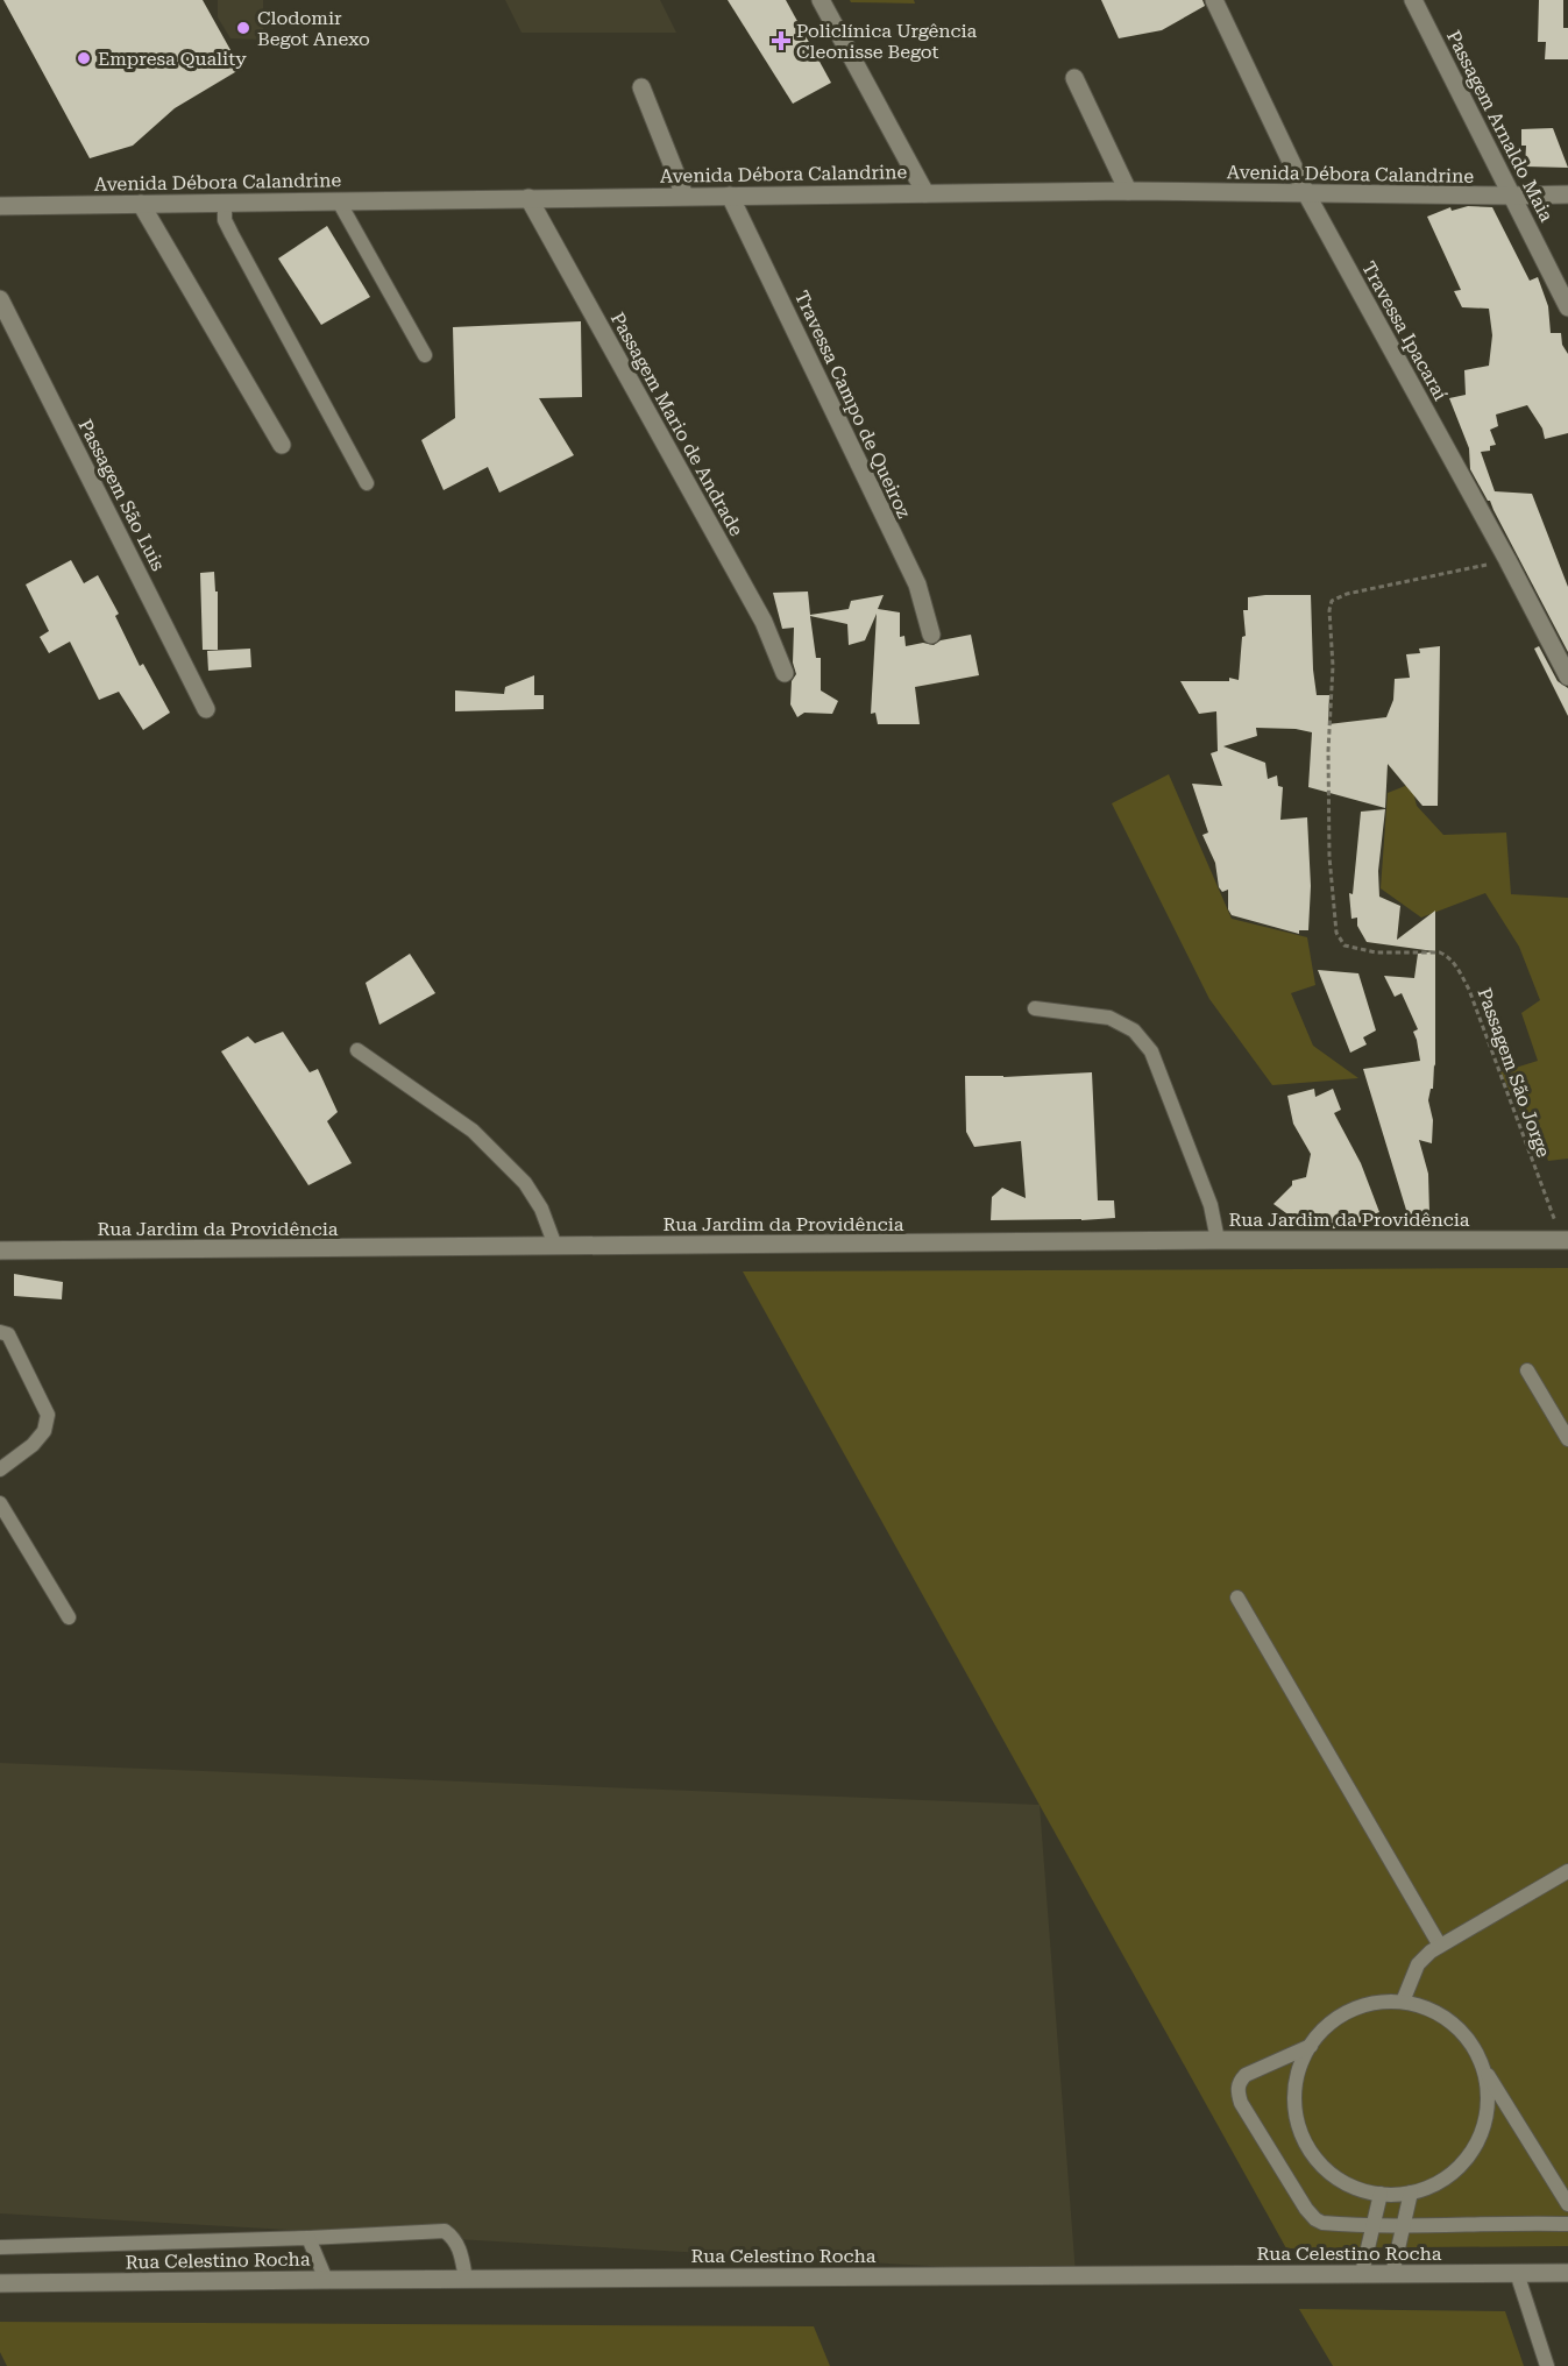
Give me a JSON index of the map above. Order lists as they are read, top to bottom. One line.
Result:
{"streets":{"street":["Passagem Arnaldo Maia","Avenida Débora Calandrine","Travessa Ipacaraí","Travessa Campo de Queiroz","Passagem Mario de Andrade","Passagem São Luis","Rua Jardim da Providência","Rua Celestino Rocha"],"path":["Passagem São Jorge"]},"crossings":[["Passagem Arnaldo Maia","Avenida Débora Calandrine"],["Avenida Débora Calandrine","Travessa Ipacaraí"],["Avenida Débora Calandrine","Travessa Campo de Queiroz"],["Avenida Débora Calandrine","Passagem Mario de Andrade"],["Travessa Ipacaraí","Passagem São Jorge"],["Passagem São Jorge","Rua Jardim da Providência"]],"places":{"other":["Clodomir Begot Anexo","Empresa Quality"],"health":["Policlínica Urgência Cleonisse Begot"]}}
